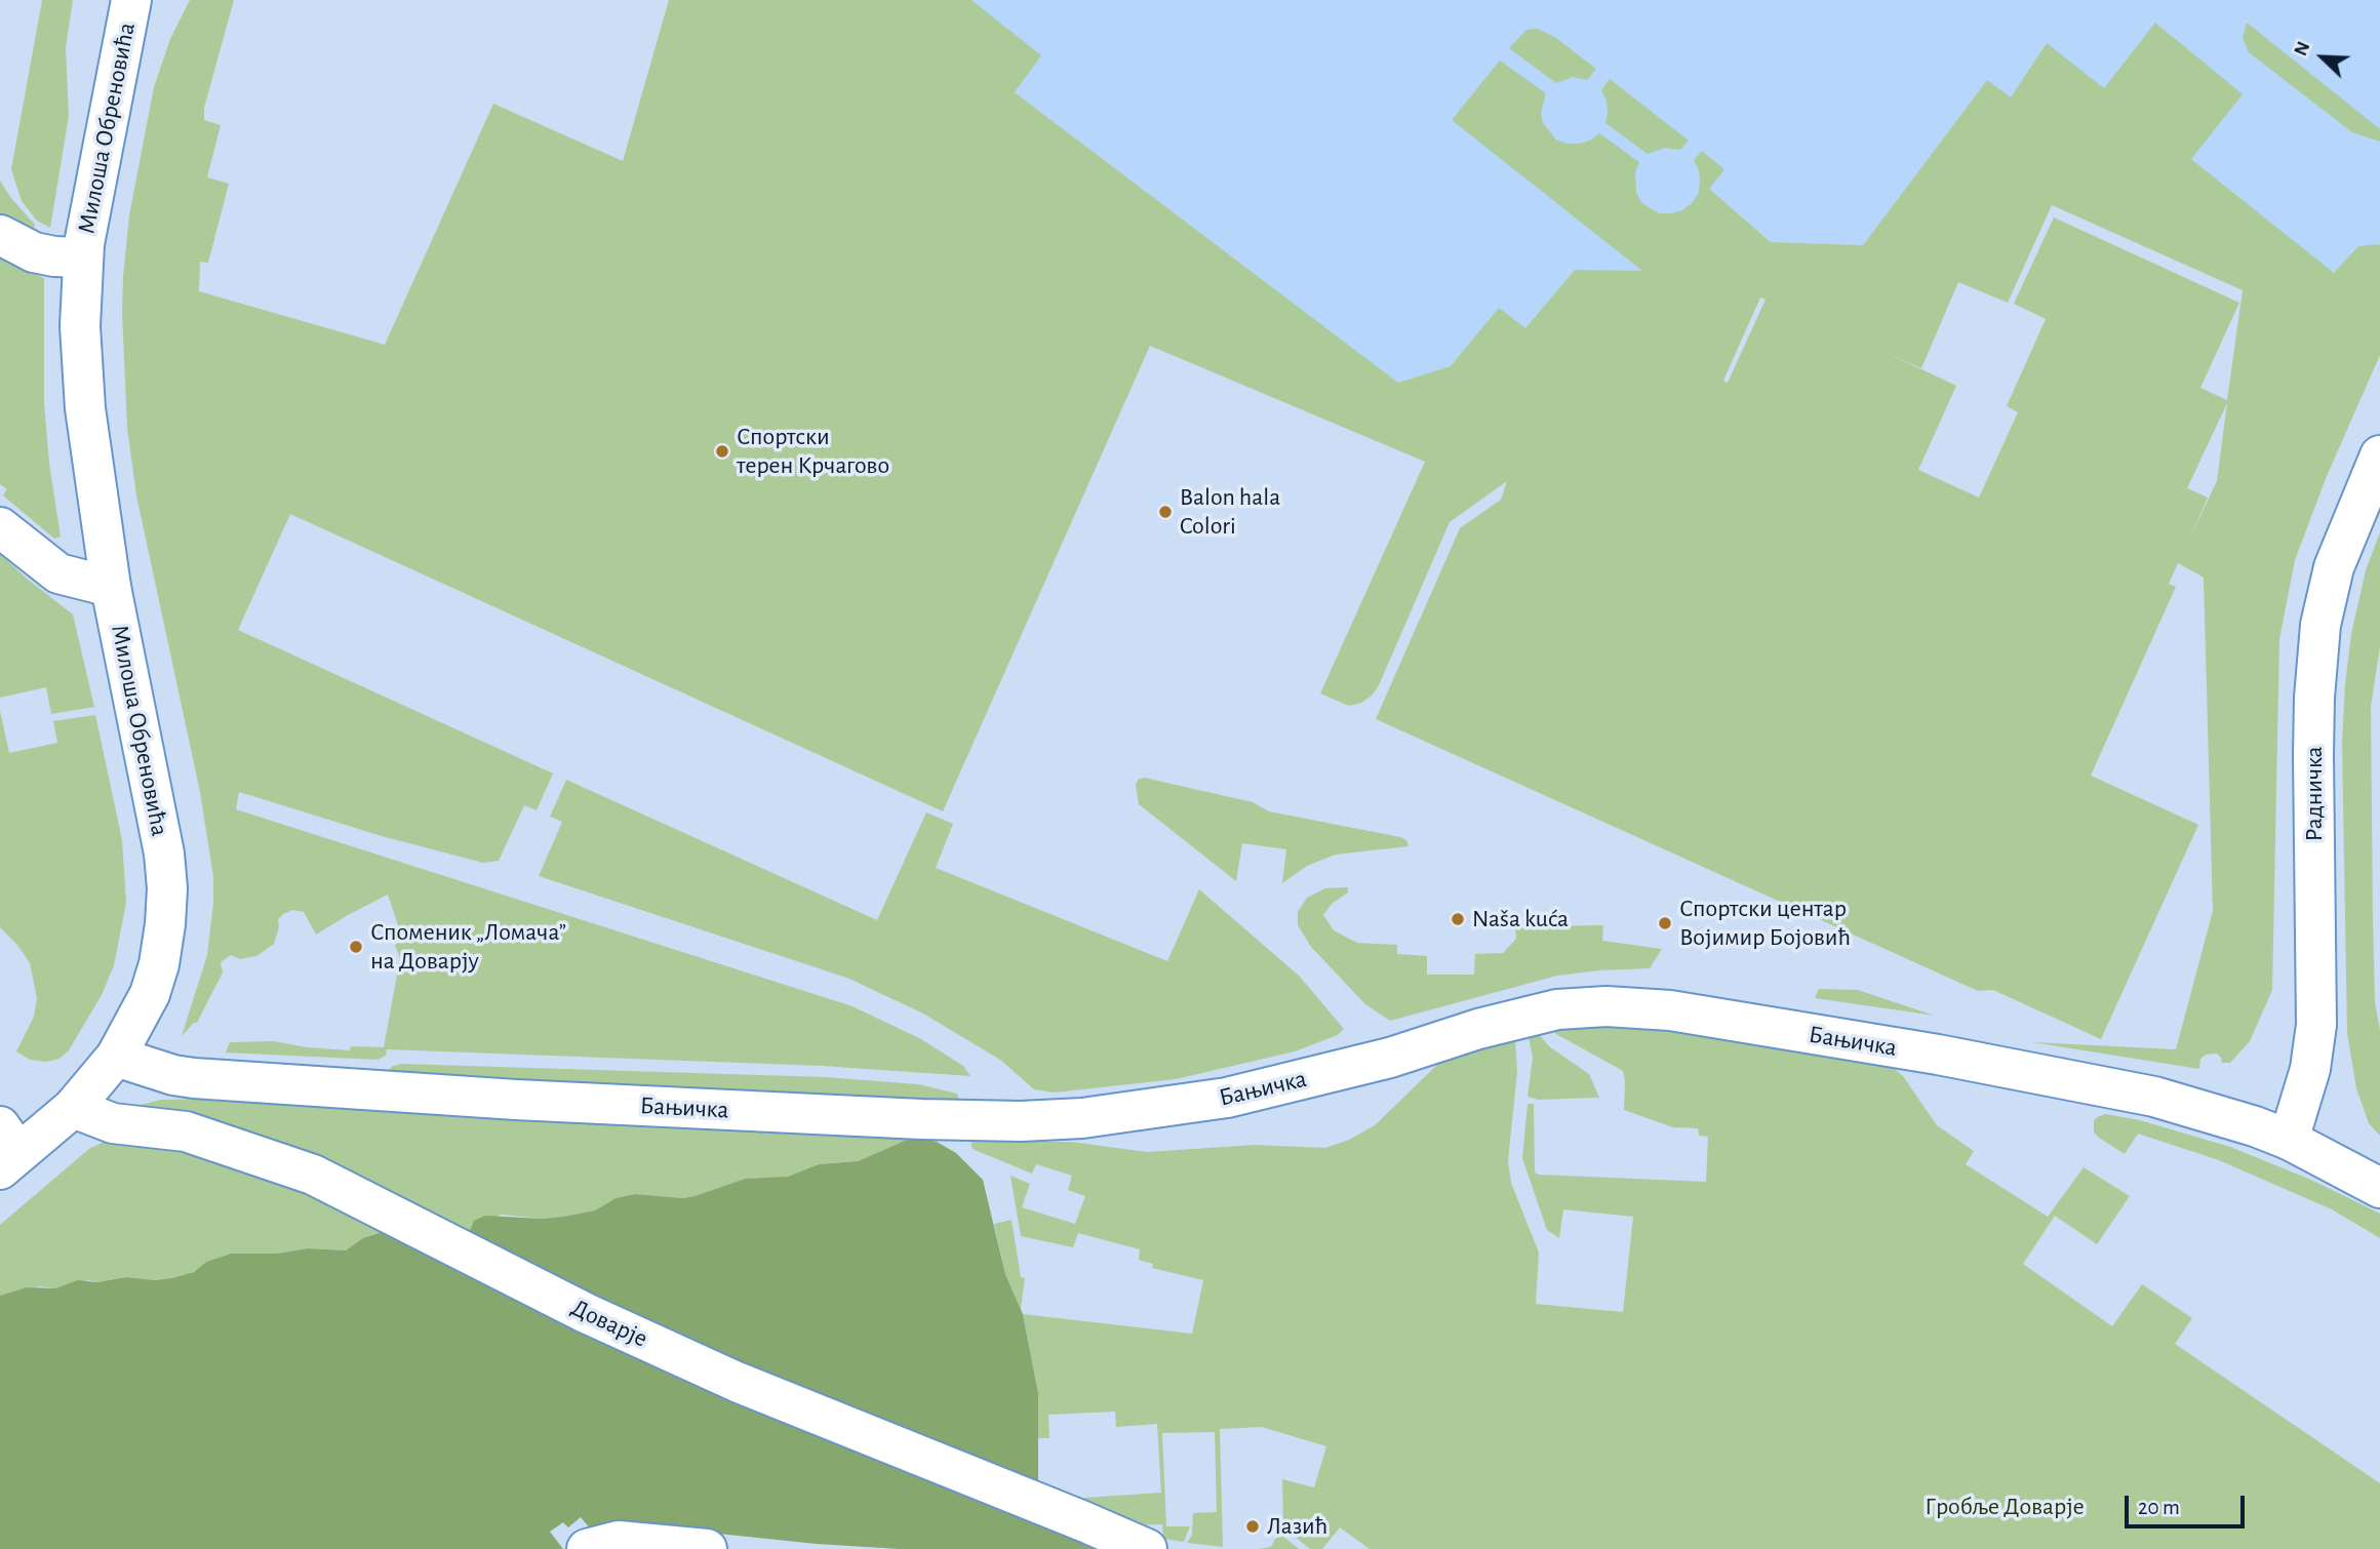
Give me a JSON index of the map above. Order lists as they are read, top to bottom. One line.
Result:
{"streets":{"street":["Милоша Обреновића","Радничка","Бањичка","Доварје"]},"crossings":[["Милоша Обреновића","Бањичка"],["Милоша Обреновића","Доварје"],["Радничка","Бањичка"]],"parks":["Гробље Доварје"],"places":["Спортски терен Крчагово","Balon hala Colori","Naša kuća","Спортски центар Војимир Бојовић","Споменик „Ломача” на Доварју","Лазић"],"scale_bar":"20 m","north":"top left"}
